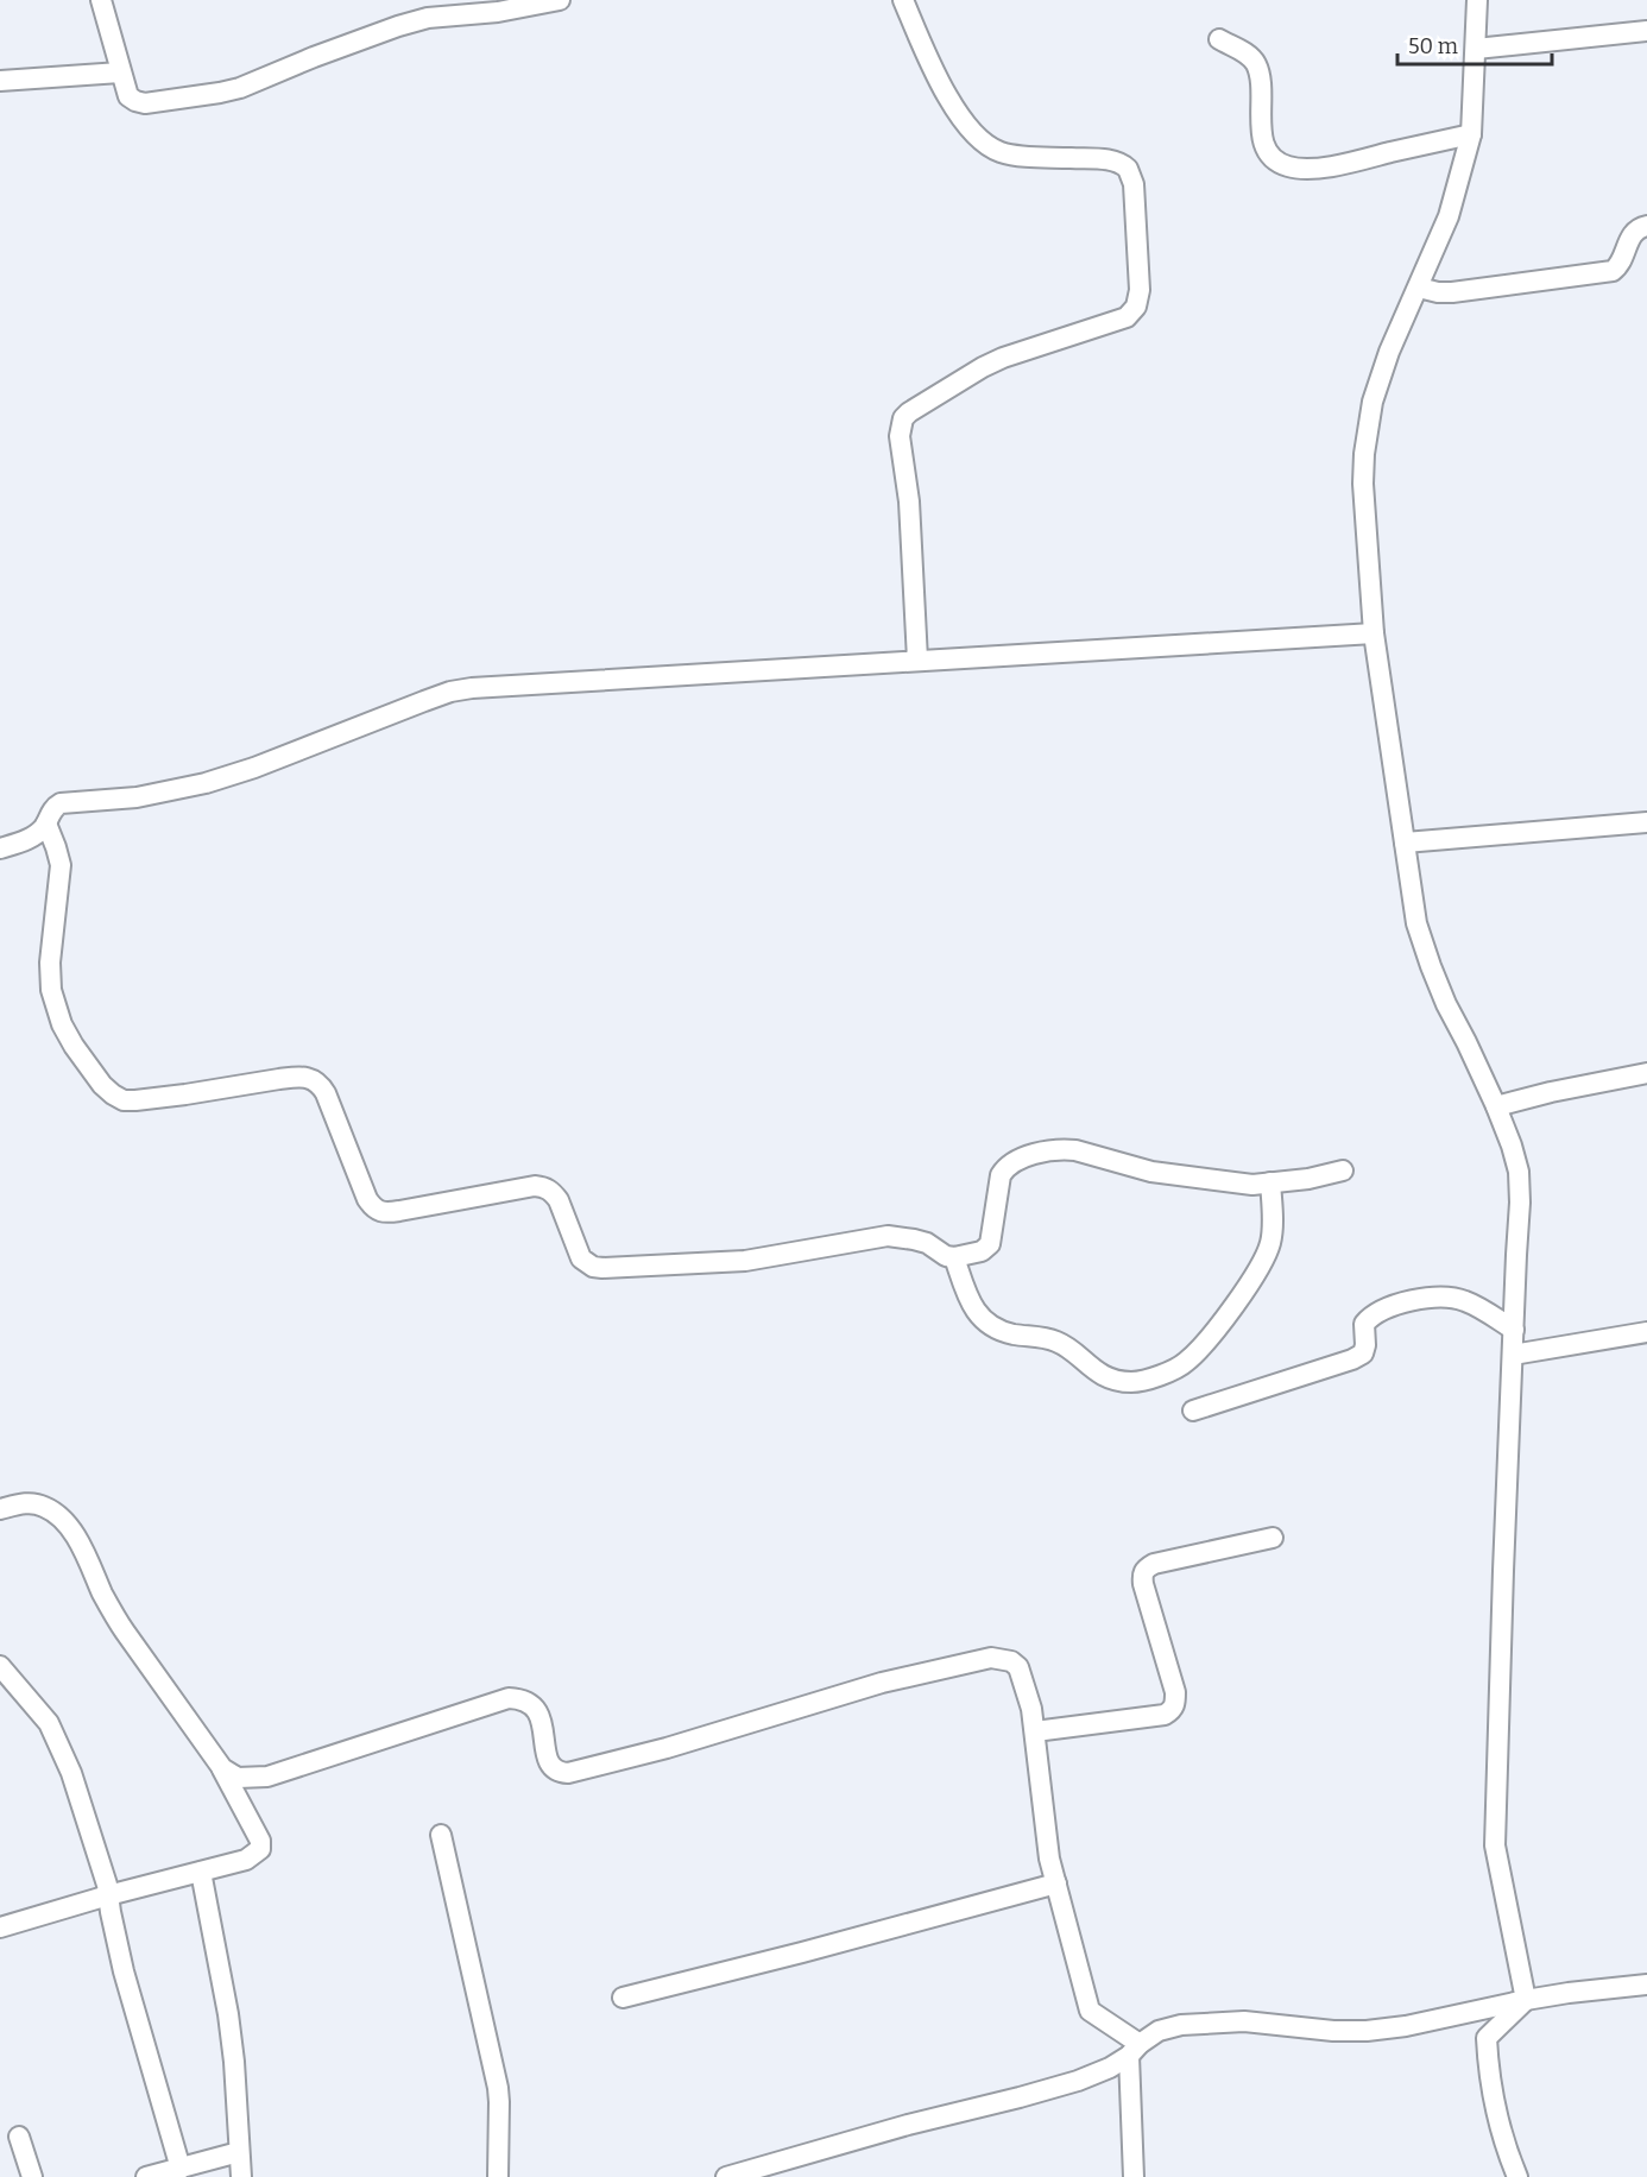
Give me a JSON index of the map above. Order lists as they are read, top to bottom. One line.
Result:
{"scale_bar":"50 m"}
